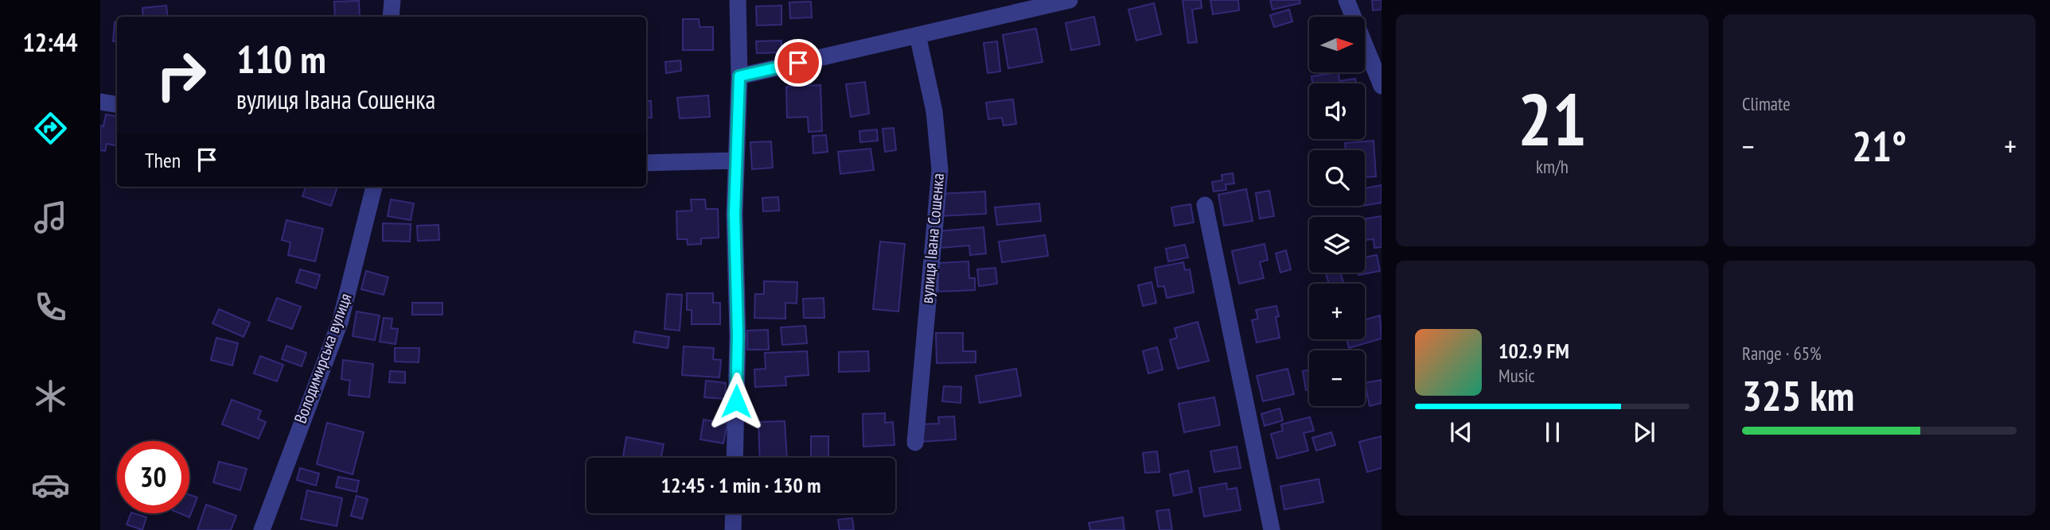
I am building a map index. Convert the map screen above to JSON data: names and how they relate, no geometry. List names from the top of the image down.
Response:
{
  "streets": {
    "street": ["вулиця Івана Сошенка", "Володимирська вулиця"]
  },
  "north": "right",
  "page": {
    "tabs": "12:44",
    "tile": [
      ["21", "km/h"],
      "Climate",
      ["Range · 65%", "325 km"]
    ],
    "map_buttons": ["+", "−"],
    "turn": ["110 m", "вулиця Івана Сошенка"],
    "heat": ["−", "21°", "+"],
    "then": "Then",
    "song": ["102.9 FM", "Music"],
    "limit": "30",
    "trip": "12:45 · 1 min · 130 m"
  }
}
